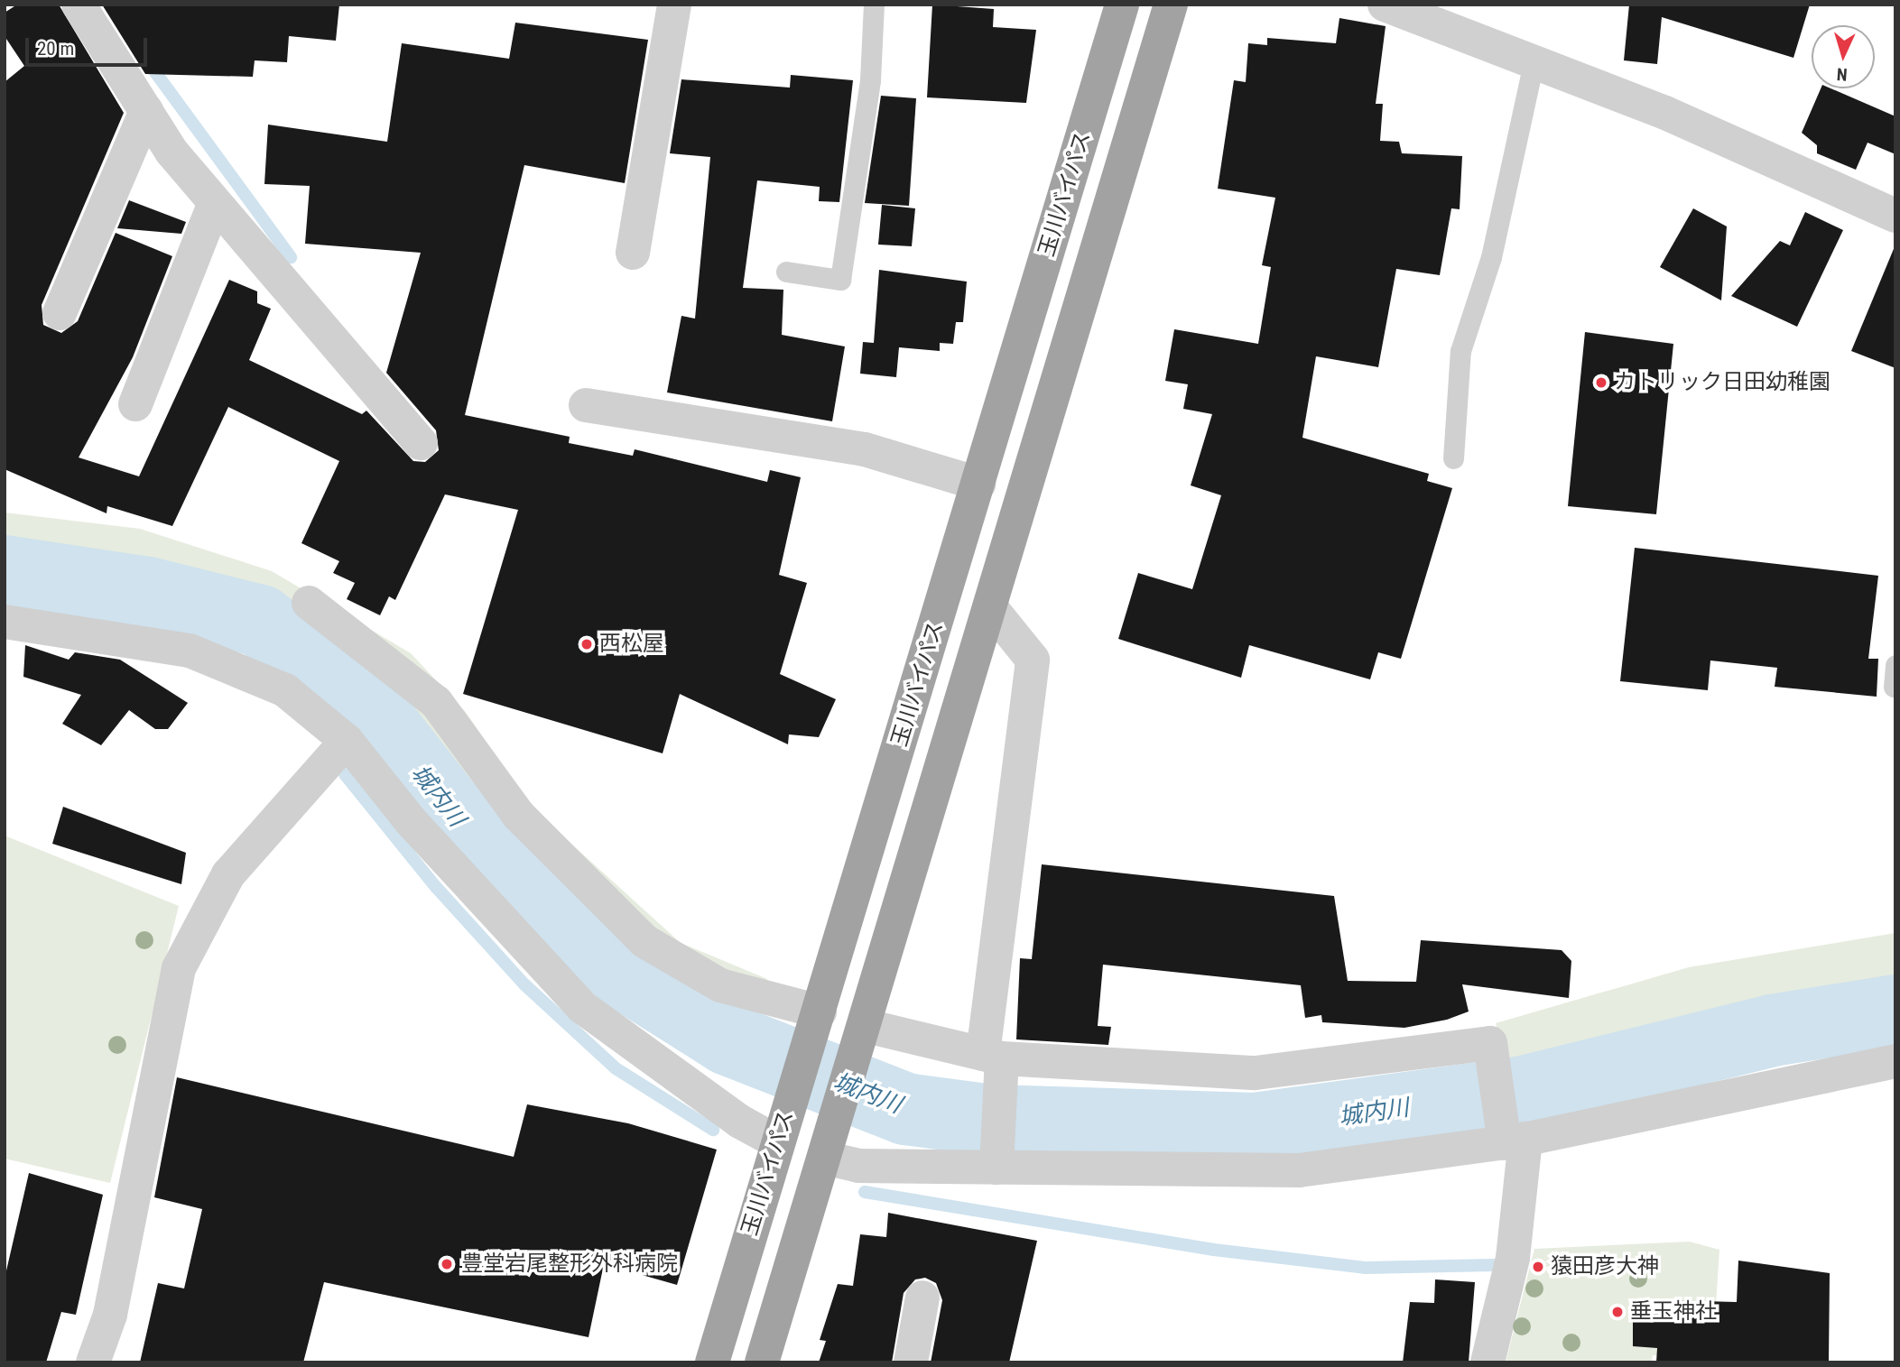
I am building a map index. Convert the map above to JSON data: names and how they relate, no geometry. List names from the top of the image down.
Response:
{
  "streets": {
    "highway": ["玉川バイパス"]
  },
  "water": ["城内川"],
  "places": [
    "カトリック日田幼稚園",
    "西松屋",
    "豊堂岩尾整形外科病院",
    "猿田彦大神",
    "垂玉神社"
  ],
  "scale_bar": "20 m",
  "north": "bottom"
}
